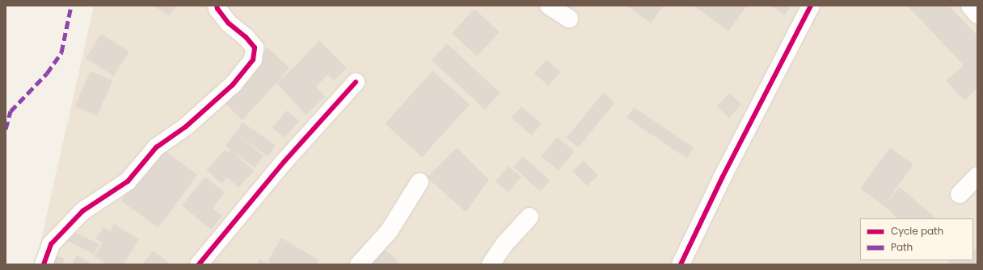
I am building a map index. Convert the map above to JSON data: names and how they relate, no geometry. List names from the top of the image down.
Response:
{
  "legend": ["Cycle path", "Path"]
}
